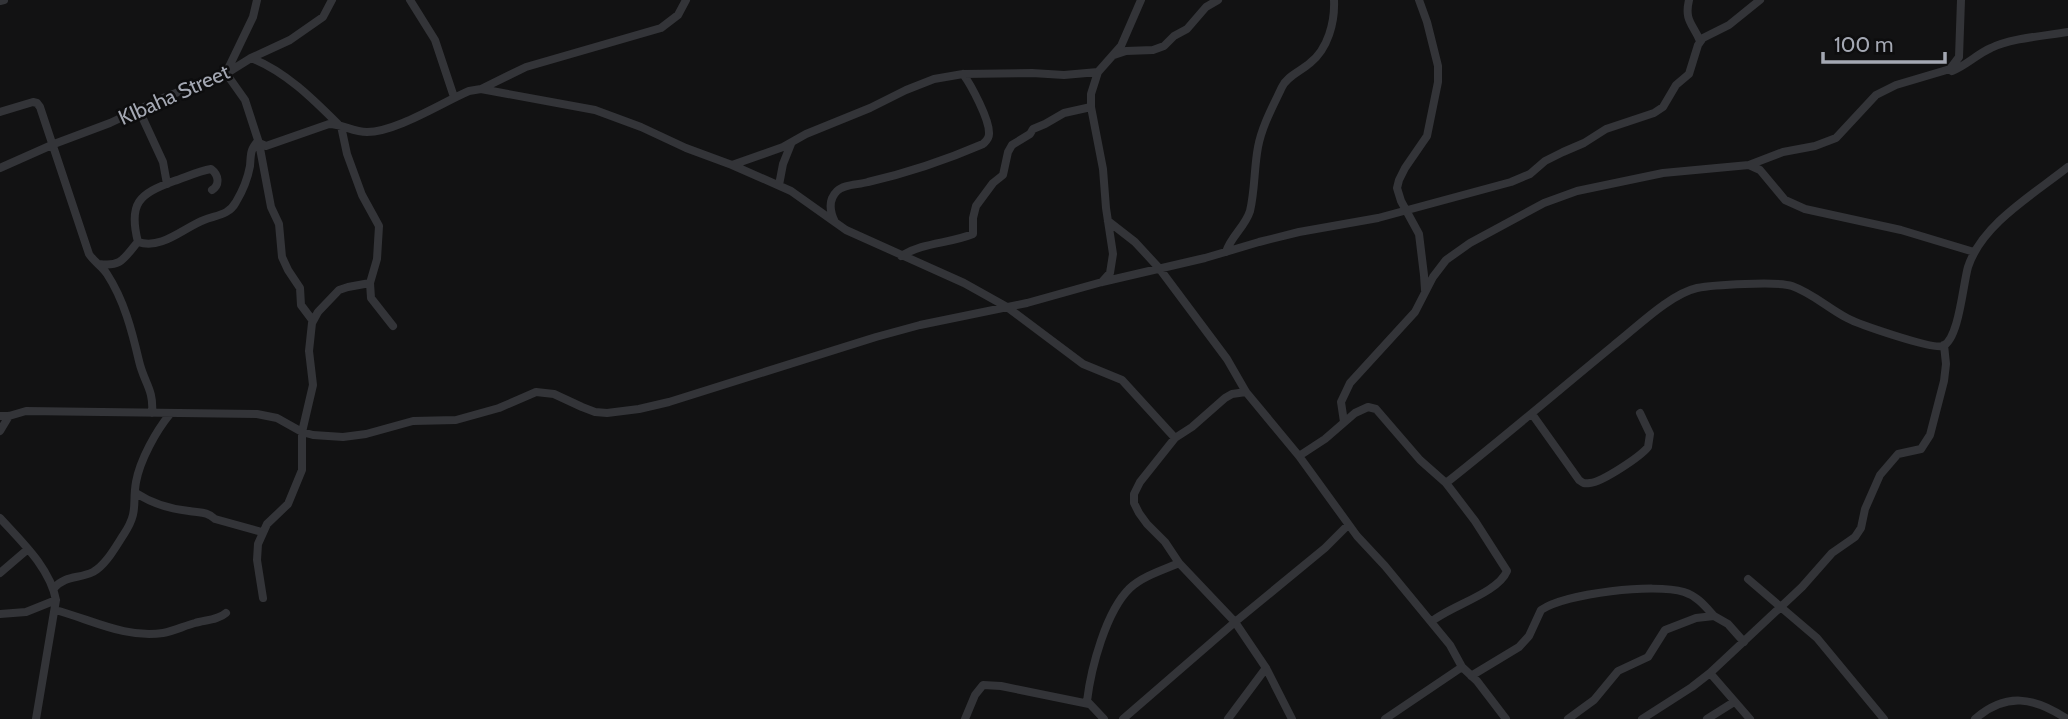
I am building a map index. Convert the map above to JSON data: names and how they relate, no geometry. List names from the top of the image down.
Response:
{
  "streets": {
    "street": ["KIbaha Street"]
  },
  "scale_bar": "100 m"
}
